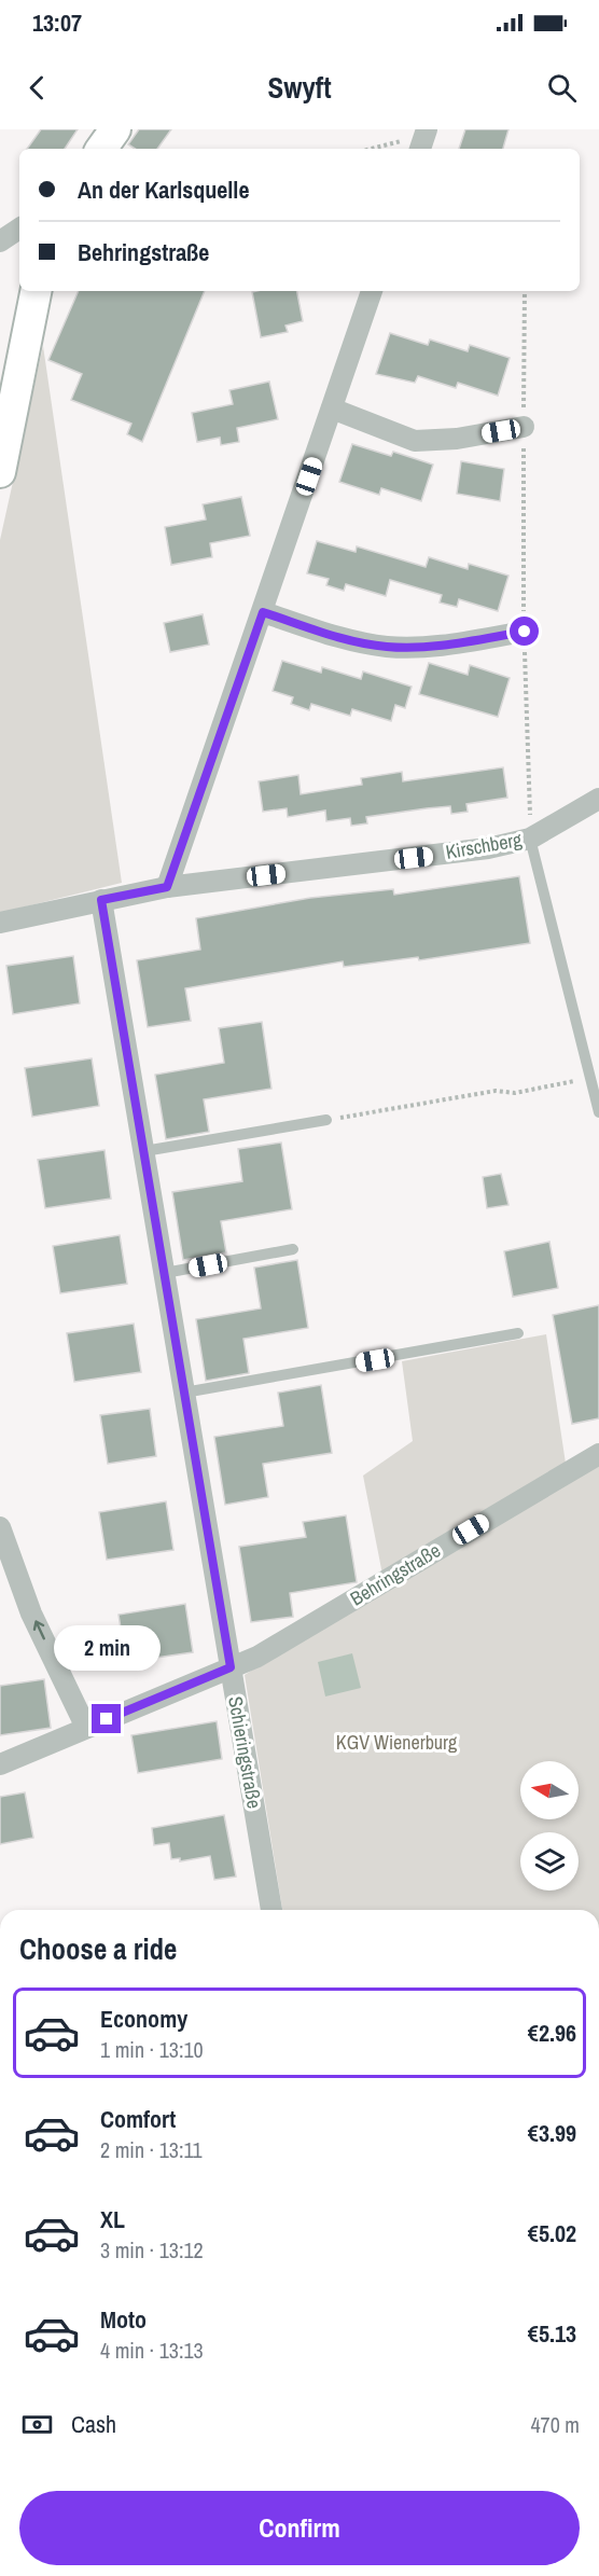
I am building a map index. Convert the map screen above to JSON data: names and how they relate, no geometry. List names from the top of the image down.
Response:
{
  "streets": {
    "street": ["Kirschberg", "Behringstraße", "Schieringstraße"]
  },
  "crossings": [
    ["Kirschberg", "Schieringstraße"],
    ["Behringstraße", "Schieringstraße"]
  ],
  "parks": ["KGV Wienerburg"],
  "north": "left",
  "page": {
    "status": "13:07",
    "header": "Swyft",
    "banner": ["An der Karlsquelle", "Behringstraße"],
    "bubble": "2 min",
    "heading": "Choose a ride",
    "list": [
      {
        "name": "Economy",
        "note": "1 min · 13:10",
        "value": "€2.96"
      },
      {
        "name": "Comfort",
        "note": "2 min · 13:11",
        "value": "€3.99"
      },
      {
        "name": "XL",
        "note": "3 min · 13:12",
        "value": "€5.02"
      },
      {
        "name": "Moto",
        "note": "4 min · 13:13",
        "value": "€5.13"
      }
    ],
    "pay": ["Cash", "470 m"],
    "buttons": "Confirm"
  }
}
